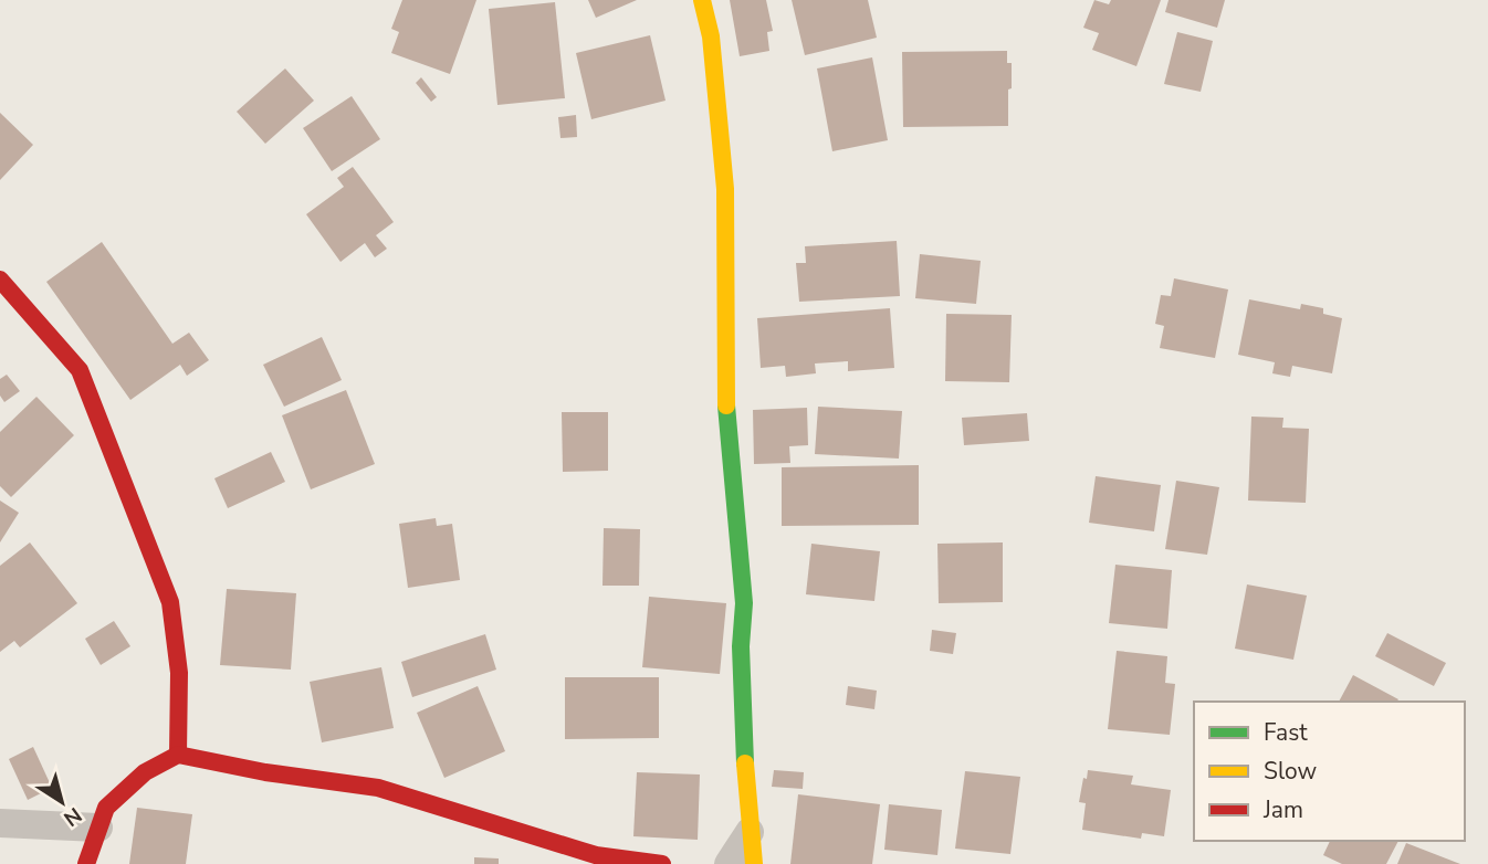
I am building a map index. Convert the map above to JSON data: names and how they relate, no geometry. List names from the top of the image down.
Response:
{
  "legend": ["Fast", "Slow", "Jam"],
  "north": "bottom right"
}
